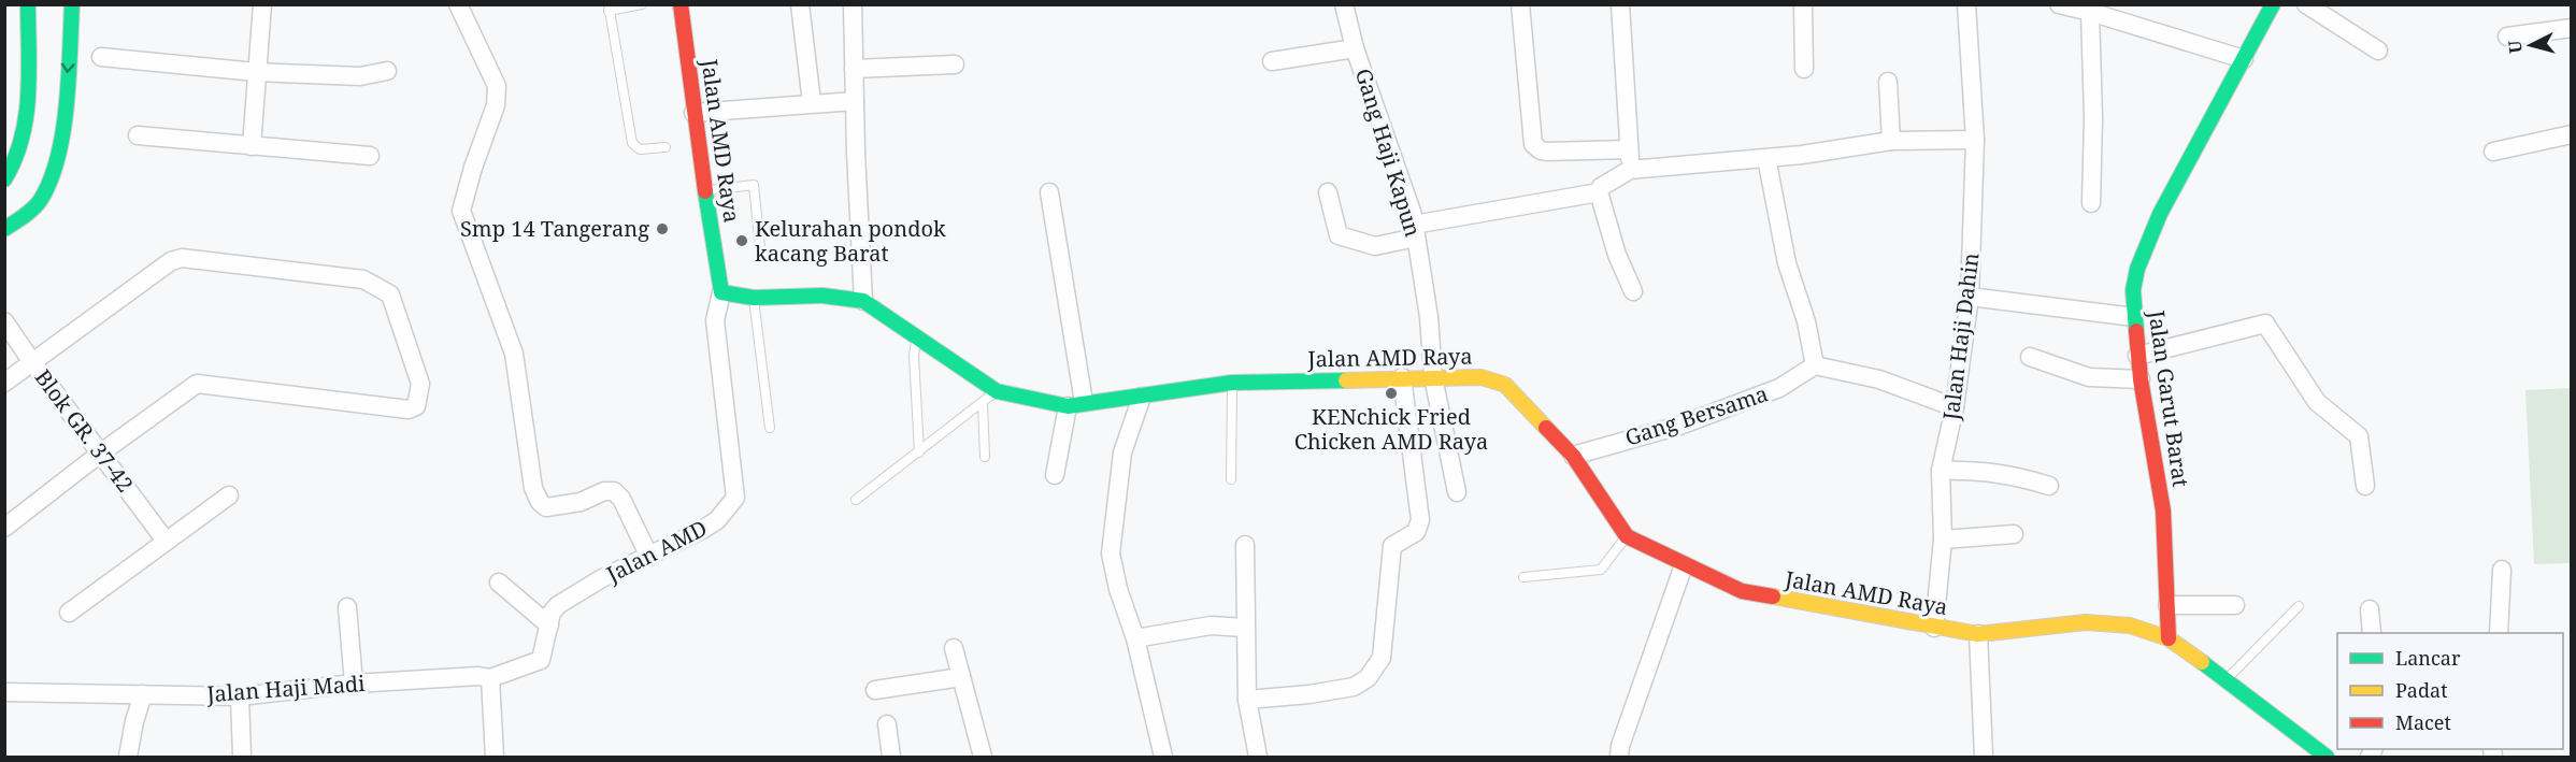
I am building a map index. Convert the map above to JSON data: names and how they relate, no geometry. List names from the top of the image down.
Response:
{
  "streets": {
    "street": [
      "Jalan AMD Raya",
      "Gang Haji Kapun",
      "Jalan Haji Dahin",
      "Jalan Garut Barat",
      "Gang Bersama",
      "Blok GR. 37-42",
      "Jalan AMD",
      "Jalan Haji Madi"
    ]
  },
  "crossings": [
    ["Jalan AMD Raya", "Gang Haji Kapun"],
    ["Jalan AMD Raya", "Jalan Haji Dahin"],
    ["Jalan AMD Raya", "Jalan Garut Barat"],
    ["Jalan AMD Raya", "Gang Bersama"],
    ["Jalan AMD Raya", "Jalan AMD"],
    ["Jalan AMD", "Jalan Haji Madi"]
  ],
  "places": ["Smp 14 Tangerang", "Kelurahan pondok kacang Barat", "KENchick Fried Chicken AMD Raya"],
  "legend": ["Lancar", "Padat", "Macet"],
  "north": "left"
}
